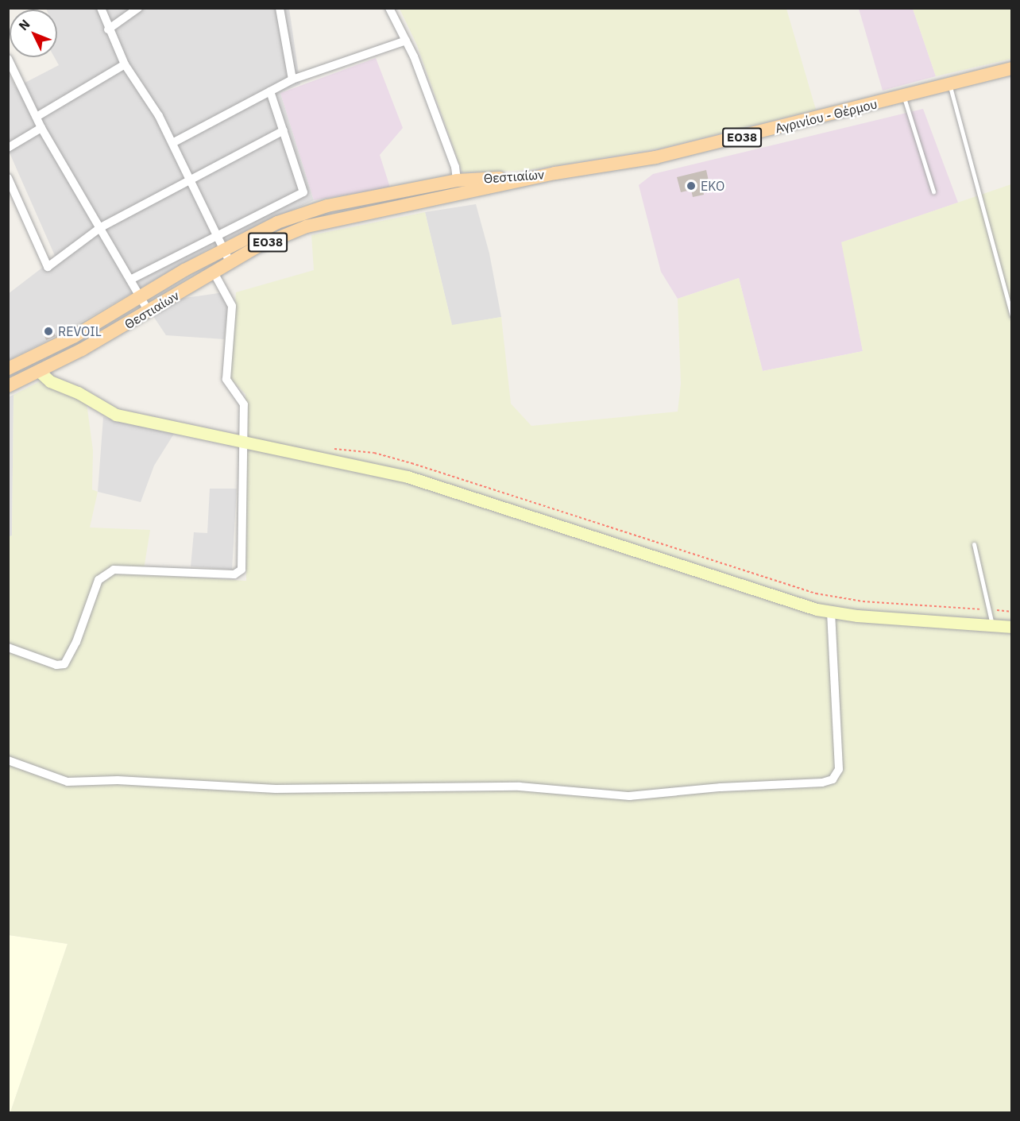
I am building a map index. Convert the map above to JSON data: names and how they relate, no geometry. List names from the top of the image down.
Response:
{
  "streets": {
    "main road": ["Αγρινίου - Θέρμου", "ΕΟ38", "Θεστιαίων"]
  },
  "crossings": [
    ["Αγρινίου - Θέρμου", "Θεστιαίων"]
  ],
  "places": ["EKO", "REVOIL"],
  "north": "top left"
}
